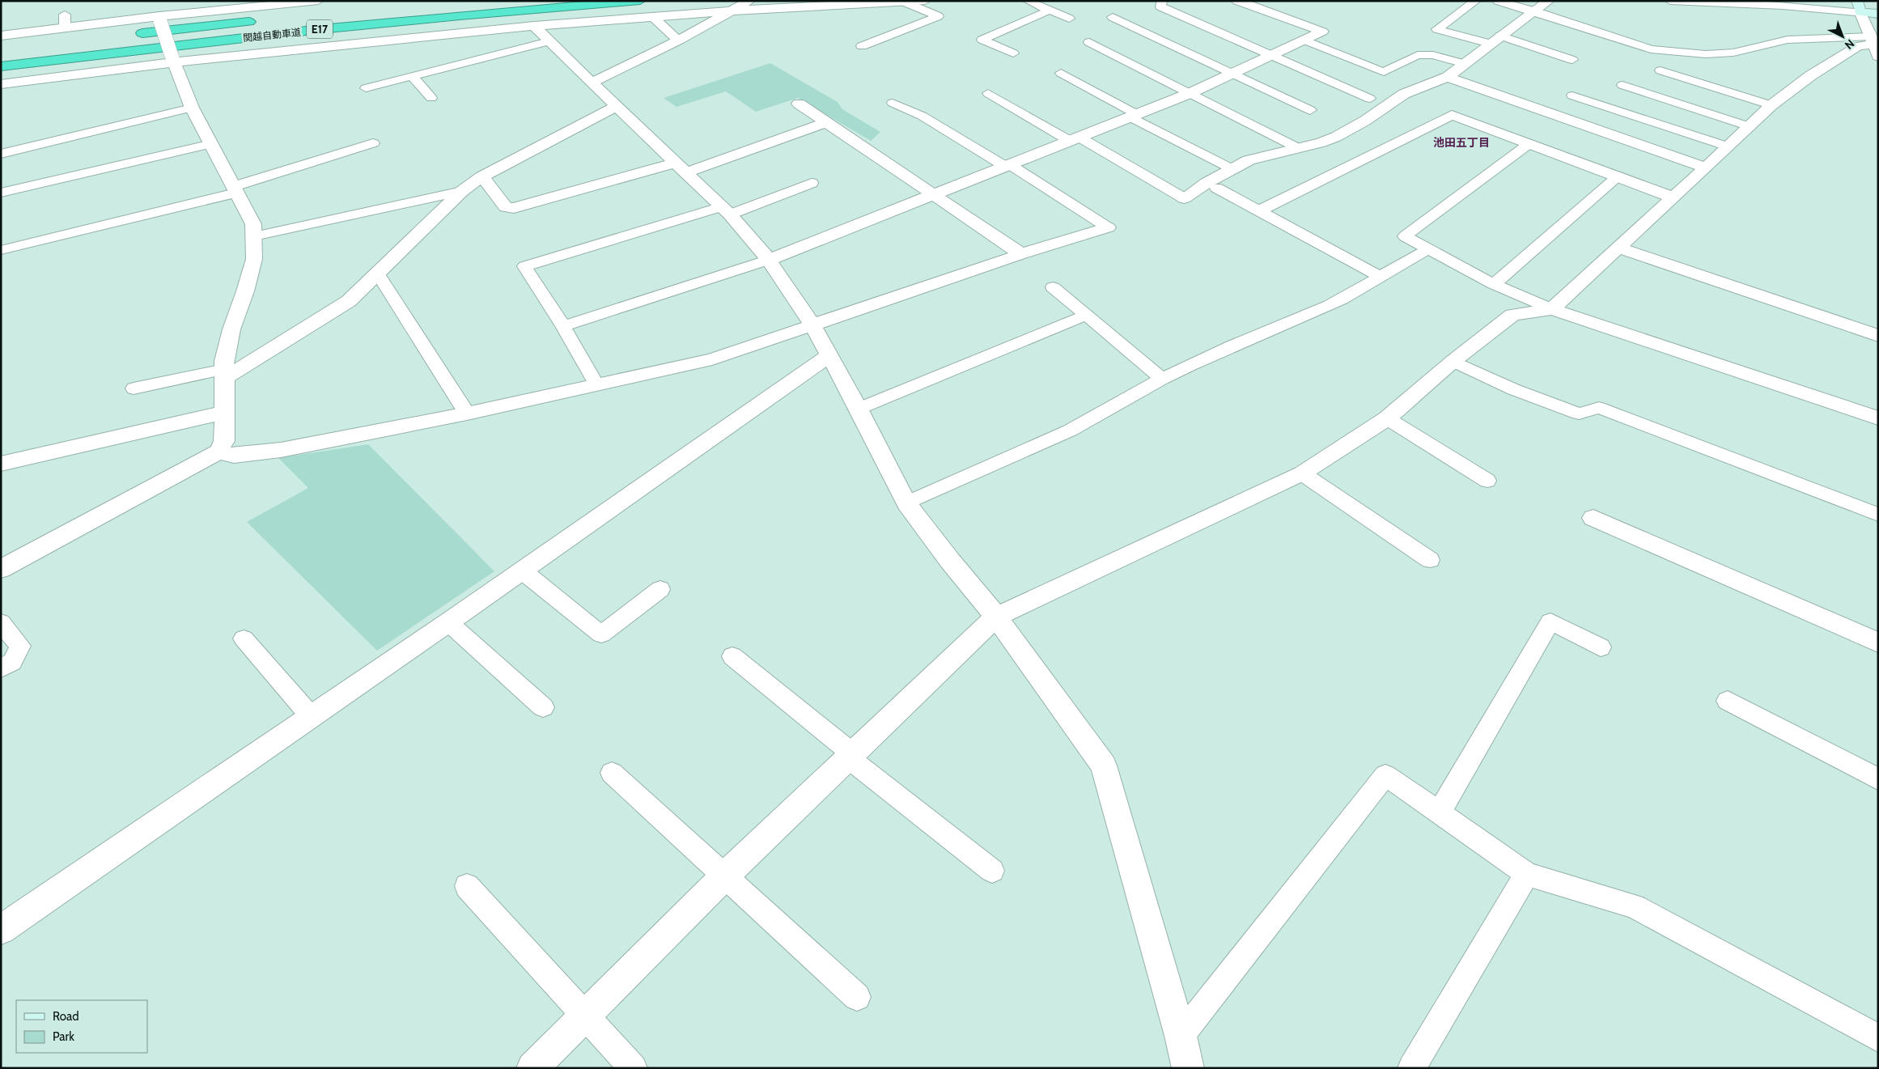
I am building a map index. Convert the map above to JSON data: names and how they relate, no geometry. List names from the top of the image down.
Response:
{
  "streets": {
    "highway": ["E17", "関越自動車道"]
  },
  "districts": ["池田五丁目"],
  "legend": ["Road", "Park"],
  "north": "bottom right"
}
